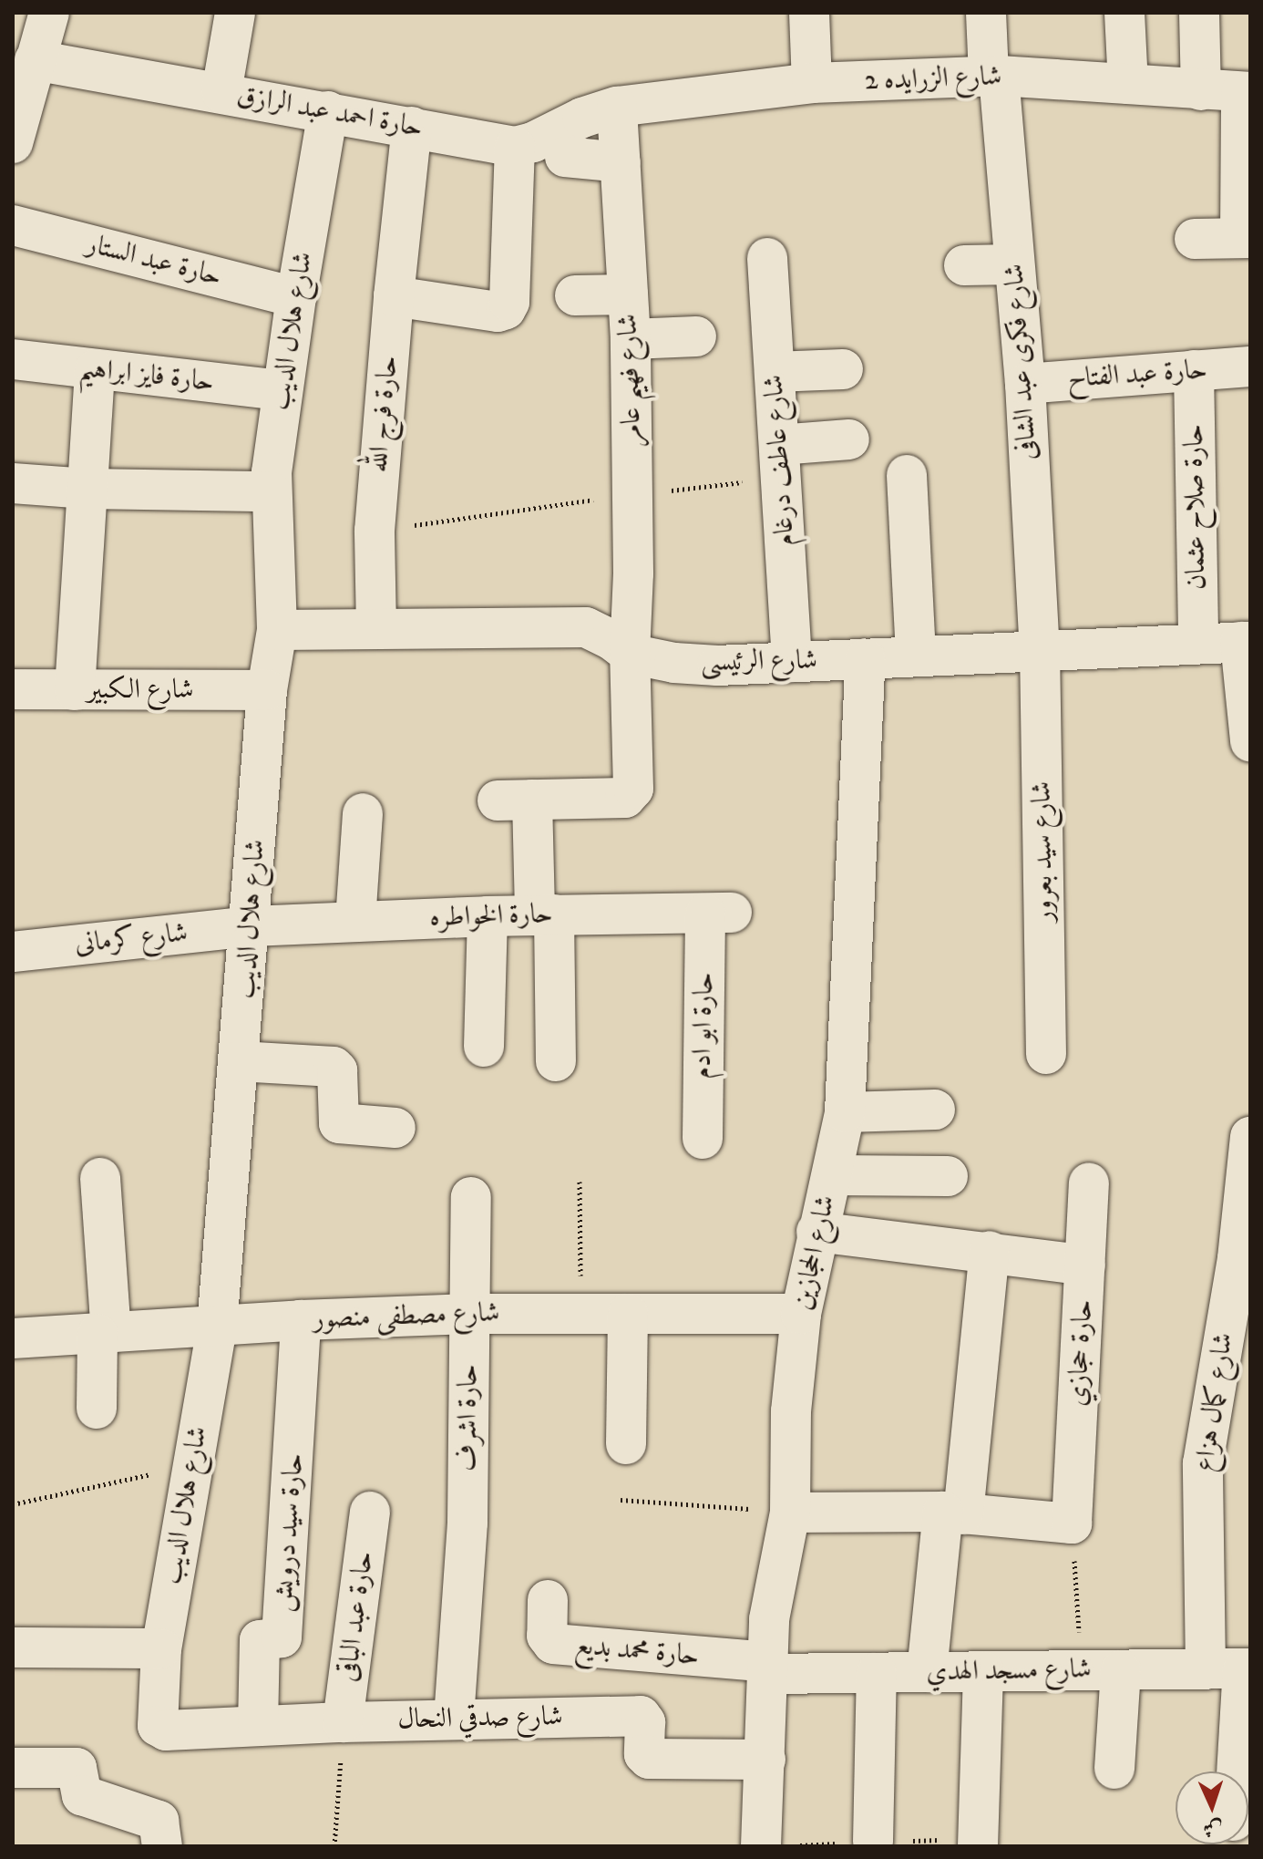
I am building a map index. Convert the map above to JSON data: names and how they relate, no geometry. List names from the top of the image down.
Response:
{
  "streets": {
    "street": [
      "شارع الزرايده 2",
      "حارة احمد عبد الرازق",
      "حارة عبد الستار",
      "شارع هلال الديب",
      "شارع فكرى عبد الشافى",
      "حارة عبد الفتاح",
      "حارة فايز ابراهيم",
      "شارع فهيم عامر",
      "حارة فرج الله",
      "شارع عاطف درغام",
      "حارة صلاح عثمان",
      "شارع الرئيسى",
      "شارع الكبير",
      "شارع سيد بعرور",
      "حارة الخواطره",
      "شارع كرمانى",
      "حارة ابو ادم",
      "شارع الحجازين",
      "شارع مصطفى منصور",
      "حارة حجازي",
      "شارع كمال هزاع",
      "حارة اشرف",
      "حارة سيد درويش",
      "حارة عبد الباقى",
      "حارة محمد بديع",
      "شارع مسجد الهدي",
      "شارع صدقي النحال"
    ]
  },
  "crossings": [
    ["شارع الزرايده 2", "شارع فكرى عبد الشافى"],
    ["شارع الزرايده 2", "شارع فهيم عامر"],
    ["حارة احمد عبد الرازق", "شارع هلال الديب"],
    ["حارة احمد عبد الرازق", "حارة فرج الله"],
    ["حارة عبد الستار", "شارع هلال الديب"],
    ["شارع هلال الديب", "حارة فايز ابراهيم"],
    ["شارع هلال الديب", "شارع الرئيسى"],
    ["شارع هلال الديب", "شارع الكبير"],
    ["شارع هلال الديب", "حارة الخواطره"],
    ["شارع هلال الديب", "شارع كرمانى"],
    ["شارع هلال الديب", "شارع مصطفى منصور"],
    ["شارع هلال الديب", "شارع صدقي النحال"],
    ["شارع فكرى عبد الشافى", "حارة عبد الفتاح"],
    ["شارع فكرى عبد الشافى", "شارع الرئيسى"],
    ["شارع فكرى عبد الشافى", "شارع سيد بعرور"],
    ["حارة عبد الفتاح", "حارة صلاح عثمان"],
    ["شارع فهيم عامر", "شارع الرئيسى"],
    ["شارع فهيم عامر", "حارة الخواطره"],
    ["حارة فرج الله", "شارع الرئيسى"],
    ["شارع عاطف درغام", "شارع الرئيسى"],
    ["حارة صلاح عثمان", "شارع الرئيسى"],
    ["شارع الرئيسى", "شارع سيد بعرور"],
    ["شارع الرئيسى", "شارع الحجازين"],
    ["حارة الخواطره", "شارع كرمانى"],
    ["حارة الخواطره", "حارة ابو ادم"],
    ["شارع الحجازين", "شارع مصطفى منصور"],
    ["شارع الحجازين", "حارة محمد بديع"],
    ["شارع الحجازين", "شارع مسجد الهدي"],
    ["شارع الحجازين", "شارع صدقي النحال"],
    ["شارع مصطفى منصور", "حارة اشرف"],
    ["شارع مصطفى منصور", "حارة سيد درويش"],
    ["شارع كمال هزاع", "شارع مسجد الهدي"],
    ["حارة اشرف", "شارع صدقي النحال"],
    ["حارة سيد درويش", "شارع صدقي النحال"],
    ["حارة عبد الباقى", "شارع صدقي النحال"],
    ["حارة محمد بديع", "شارع مسجد الهدي"]
  ],
  "north": "bottom"
}
